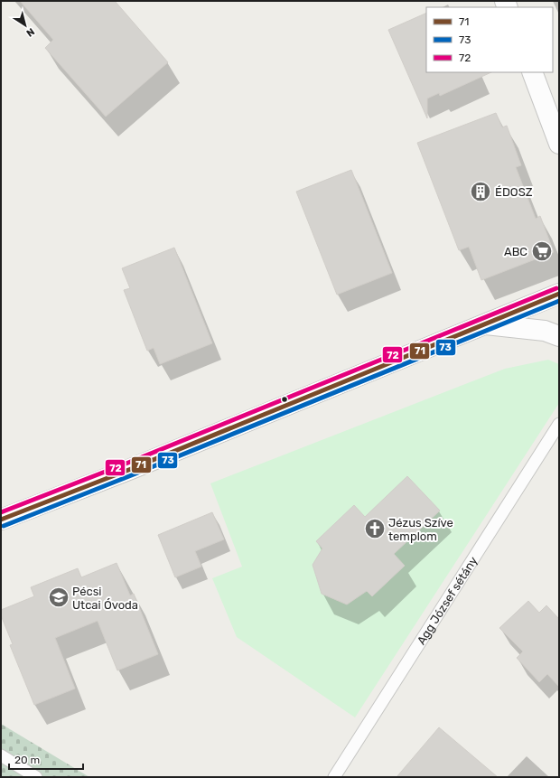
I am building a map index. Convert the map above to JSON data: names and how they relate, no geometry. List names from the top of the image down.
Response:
{
  "streets": {
    "lane": ["Agg József sétány"]
  },
  "places": {
    "building": ["ÉDOSZ"],
    "supermarket": ["ABC"],
    "church": ["Jézus Szíve templom"],
    "school or university": ["Pécsi Utcai Óvoda"]
  },
  "lines": ["transit line 72", "transit line 71", "transit line 73"],
  "legend": ["71", "73", "72"],
  "scale_bar": "20 m",
  "north": "bottom right"
}
